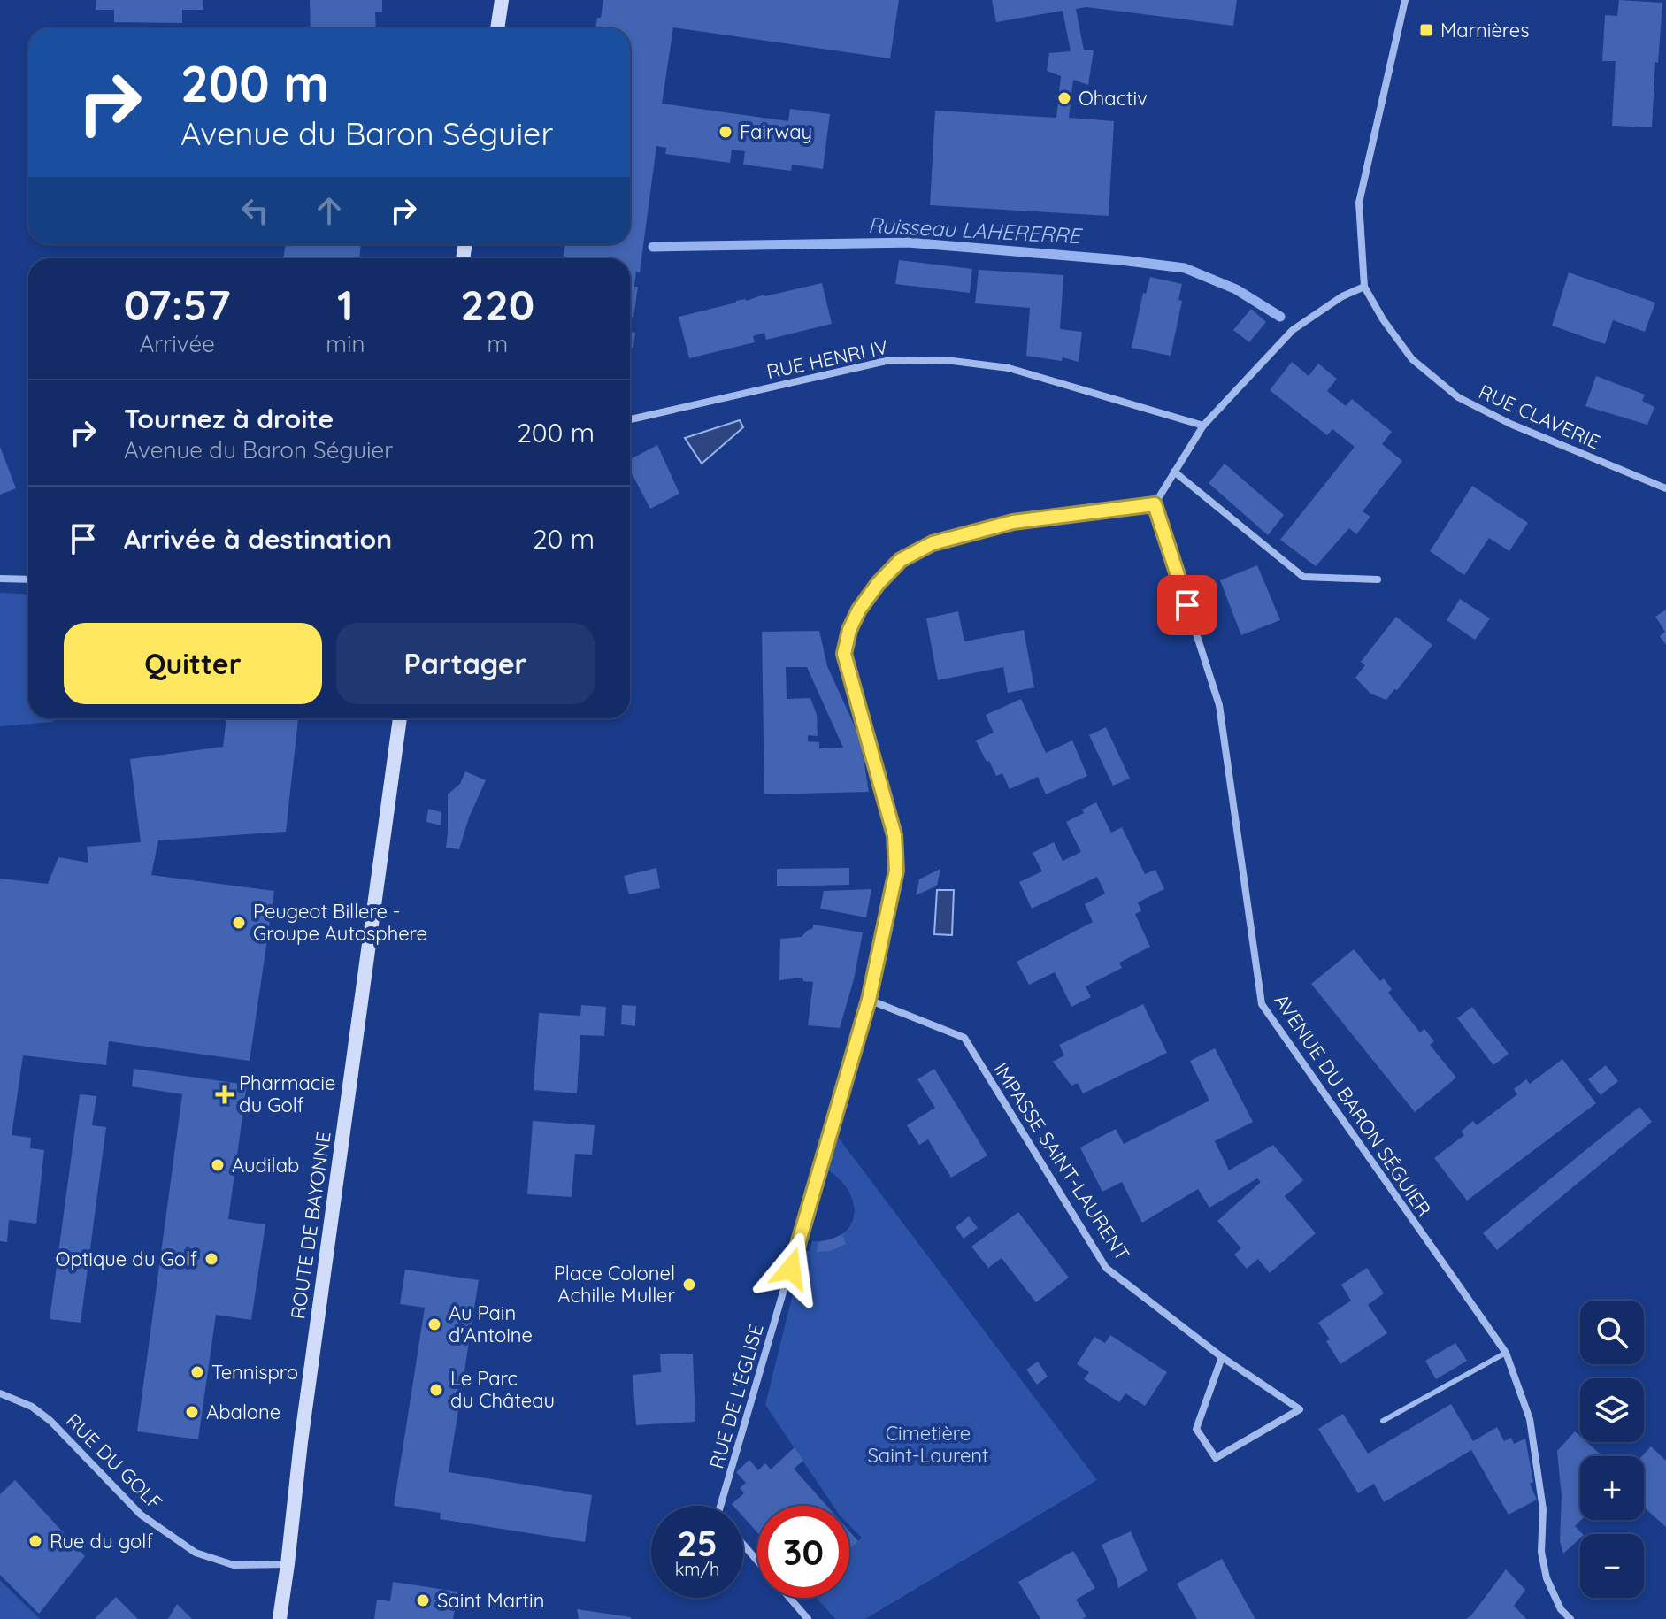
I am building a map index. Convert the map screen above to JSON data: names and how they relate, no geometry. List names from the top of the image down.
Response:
{
  "streets": {
    "main road": ["ROUTE DE BAYONNE"],
    "street": [
      "RUE HENRI IV",
      "RUE CLAVERIE",
      "AVENUE DU BARON SÉGUIER",
      "IMPASSE SAINT-LAURENT",
      "RUE DE L'ÉGLISE",
      "RUE DU GOLF"
    ]
  },
  "crossings": [
    ["AVENUE DU BARON SÉGUIER", "RUE DE L'ÉGLISE"],
    ["IMPASSE SAINT-LAURENT", "RUE DE L'ÉGLISE"],
    ["ROUTE DE BAYONNE", "RUE DU GOLF"]
  ],
  "water": ["Ruisseau LAHERERRE"],
  "parks": ["Cimetière Saint-Laurent"],
  "places": {
    "transit": ["Marnières"],
    "other": [
      "Ohactiv",
      "Fairway",
      "Peugeot Billere - Groupe Autosphere",
      "Audilab",
      "Optique du Golf",
      "Place Colonel Achille Muller",
      "Au Pain d'Antoine",
      "Tennispro",
      "Le Parc du Château",
      "Abalone",
      "Rue du golf",
      "Saint Martin"
    ],
    "health": ["Pharmacie du Golf"]
  },
  "page": {
    "turn": ["200 m", "Avenue du Baron Séguier"],
    "eta": [
      "07:57",
      "Arrivée",
      "1",
      "min",
      "220",
      "m"
    ],
    "list": [
      {
        "name": "Tournez à droite",
        "note": "Avenue du Baron Séguier",
        "value": "200 m"
      },
      {
        "name": "Arrivée à destination",
        "value": "20 m"
      }
    ],
    "buttons": ["Quitter", "Partager"],
    "map_buttons": ["+", "−"],
    "speed": "25 km/h",
    "limit": "30"
  }
}
